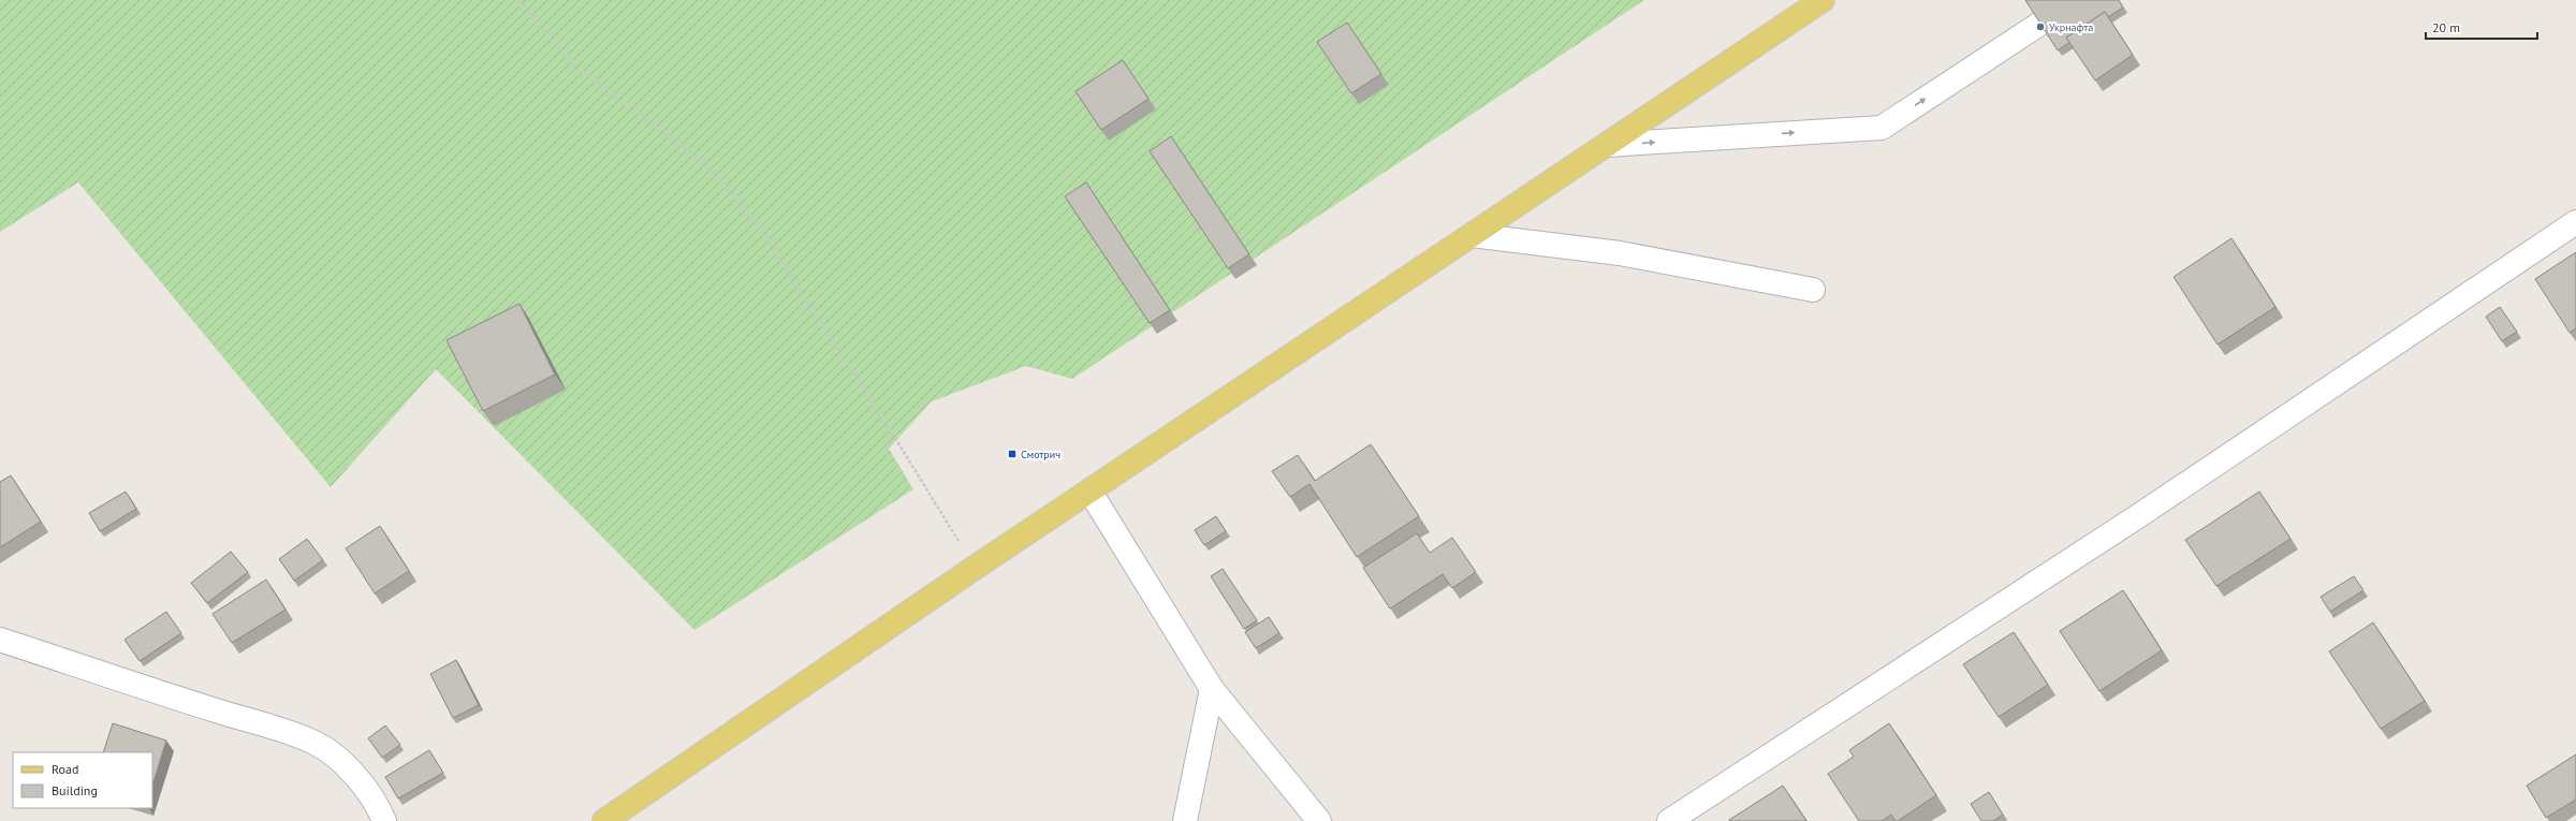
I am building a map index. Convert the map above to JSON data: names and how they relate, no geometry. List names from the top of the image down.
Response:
{
  "places": {
    "other": ["Укрнафта"],
    "transit": ["Смотрич"]
  },
  "legend": ["Road", "Building"],
  "scale_bar": "20 m"
}
